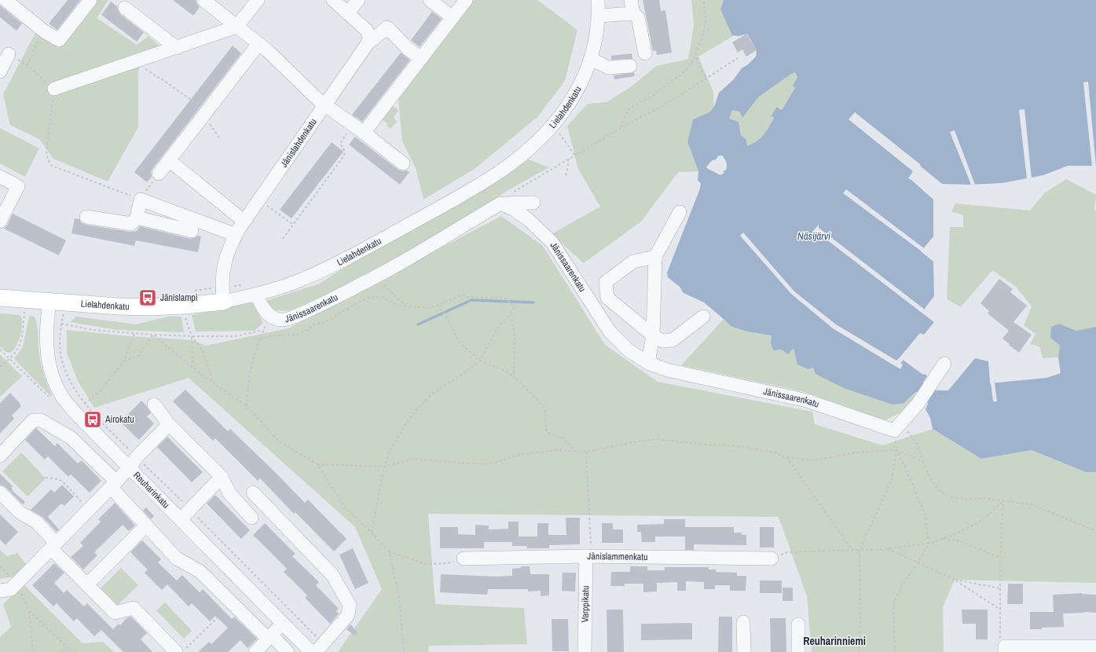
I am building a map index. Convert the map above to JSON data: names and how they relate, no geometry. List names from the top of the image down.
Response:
{
  "streets": {
    "main road": ["Lielahdenkatu"],
    "street": [
      "Jänislahdenkatu",
      "Jänissaarenkatu",
      "Reuharinkatu",
      "Jänislammenkatu",
      "Varppikatu"
    ]
  },
  "crossings": [
    ["Lielahdenkatu", "Jänislahdenkatu"],
    ["Lielahdenkatu", "Jänissaarenkatu"],
    ["Lielahdenkatu", "Reuharinkatu"],
    ["Jänislammenkatu", "Varppikatu"]
  ],
  "districts": ["Reuharinniemi"],
  "water": ["Näsijärvi"],
  "places": {
    "bus stop": ["Jänislampi", "Airokatu"]
  }
}
